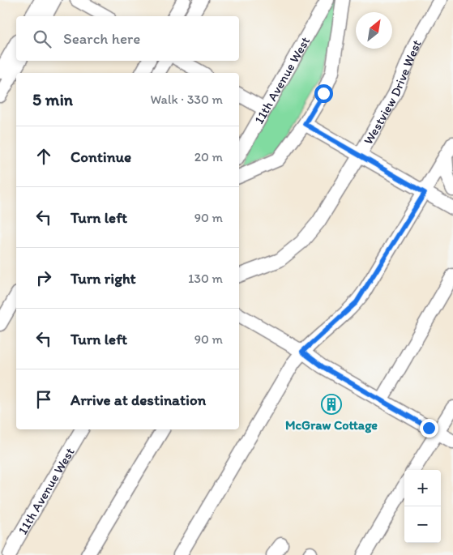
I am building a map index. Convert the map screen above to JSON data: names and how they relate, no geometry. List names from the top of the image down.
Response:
{
  "streets": {
    "street": ["11th Avenue West", "Westview Drive West"]
  },
  "places": {
    "building": ["McGraw Cottage"]
  },
  "north": "top right",
  "page": {
    "search": "Search here",
    "heading": ["5 min", "Walk · 330 m"],
    "list": [
      ["Continue", "20 m"],
      ["Turn left", "90 m"],
      ["Turn right", "130 m"],
      ["Turn left", "90 m"],
      "Arrive at destination"
    ],
    "map_buttons": ["+", "−"]
  }
}
